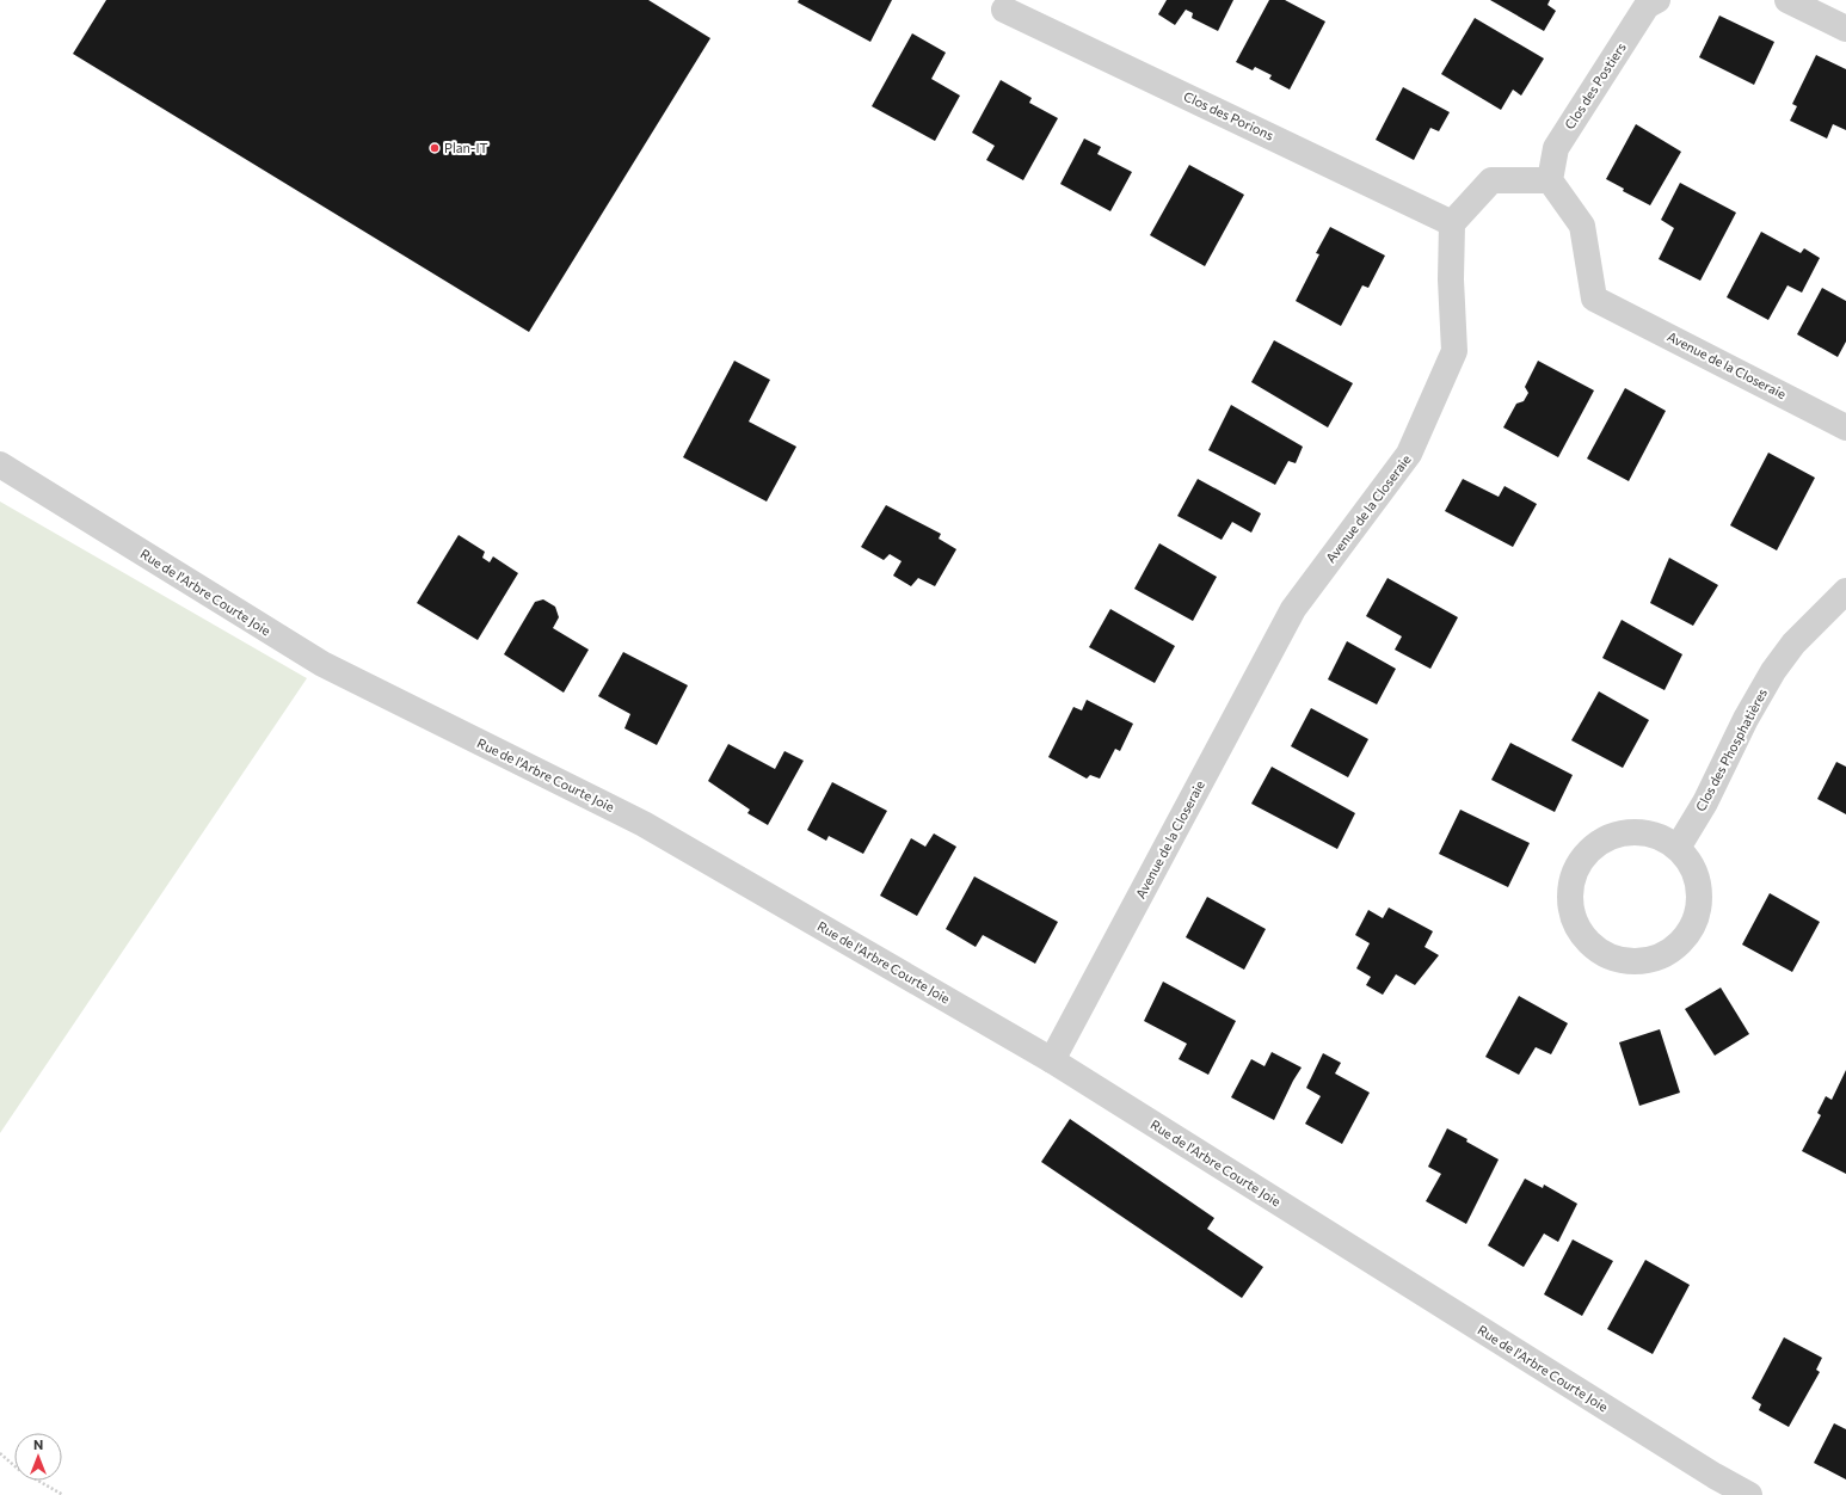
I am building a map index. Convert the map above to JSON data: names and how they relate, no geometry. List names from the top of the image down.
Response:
{
  "streets": {
    "street": [
      "Clos des Postiers",
      "Clos des Porions",
      "Avenue de la Closeraie",
      "Rue de l'Arbre Courte Joie",
      "Clos des Phosphatières"
    ]
  },
  "crossings": [
    ["Clos des Postiers", "Avenue de la Closeraie"],
    ["Clos des Porions", "Avenue de la Closeraie"],
    ["Avenue de la Closeraie", "Rue de l'Arbre Courte Joie"]
  ],
  "places": ["Plan-IT"],
  "north": "top"
}
